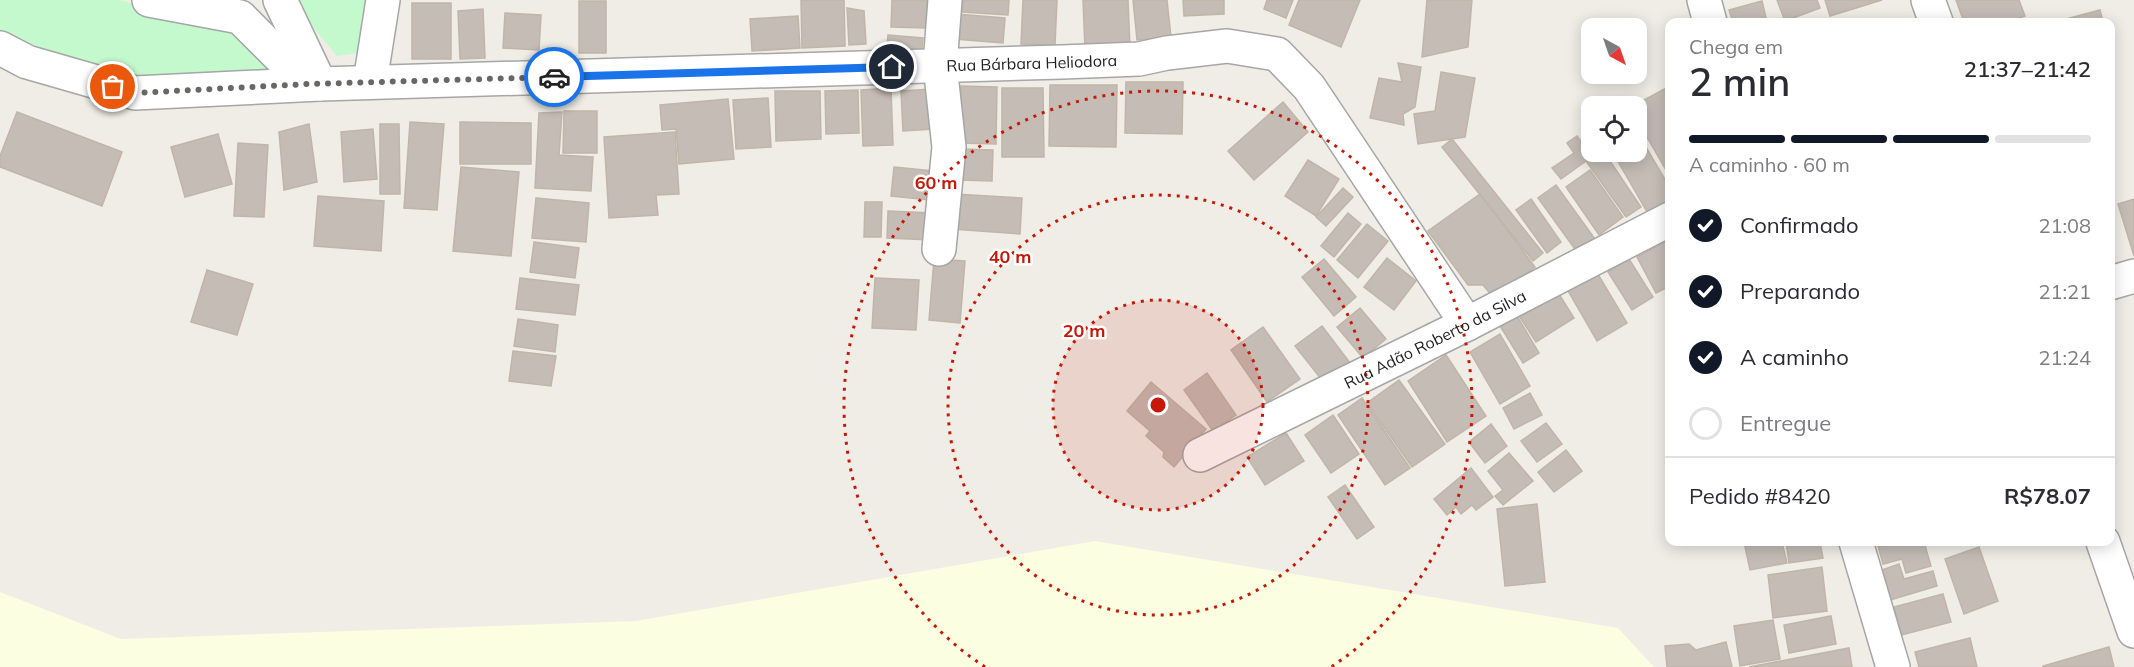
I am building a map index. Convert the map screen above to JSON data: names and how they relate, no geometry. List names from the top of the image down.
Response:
{
  "streets": {
    "street": ["Rua Bárbara Heliodora", "Rua Adão Roberto da Silva"]
  },
  "crossings": [
    ["Rua Bárbara Heliodora", "Rua Adão Roberto da Silva"]
  ],
  "north": "bottom right",
  "page": {
    "heading": ["2 min", "Chega em", "21:37–21:42"],
    "panel": ["Pedido #8420", "R$78.07"],
    "bar": "A caminho · 60 m",
    "list": [
      ["Confirmado", "21:08"],
      ["Preparando", "21:21"],
      ["A caminho", "21:24"],
      "Entregue"
    ]
  },
  "rings": ["60 m", "40 m", "20 m"]
}
